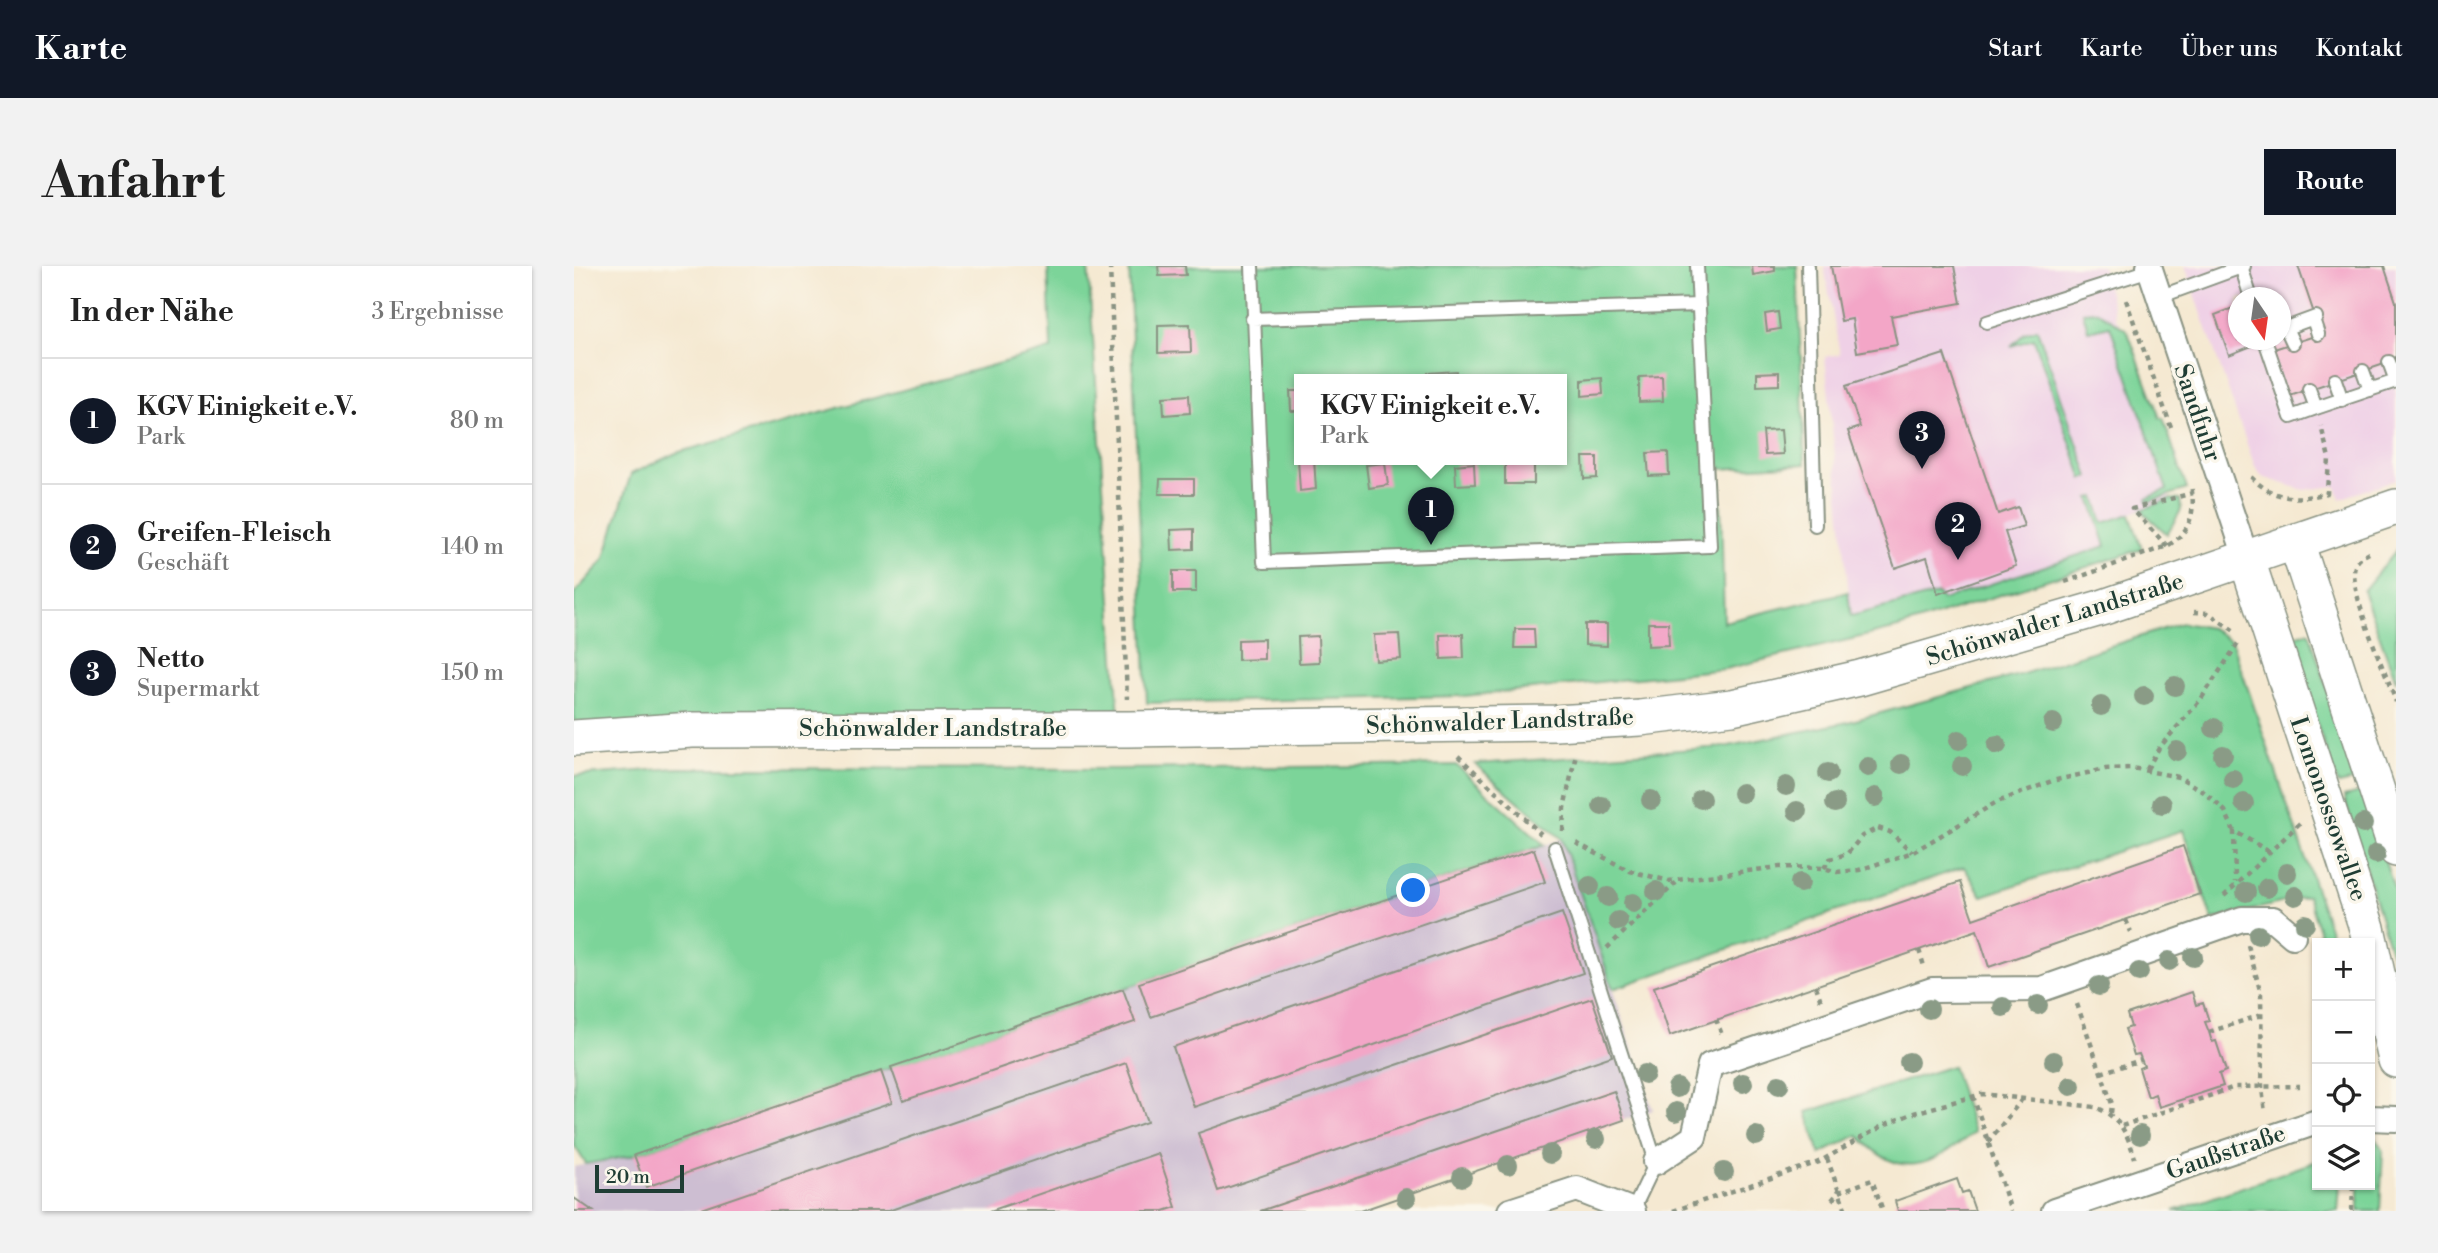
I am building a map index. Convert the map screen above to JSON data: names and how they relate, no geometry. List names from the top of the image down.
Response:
{
  "streets": {
    "main road": ["Schönwalder Landstraße", "Lomonossowallee"],
    "street": ["Sandfuhr", "Gaußstraße"]
  },
  "crossings": [
    ["Sandfuhr", "Schönwalder Landstraße"],
    ["Sandfuhr", "Lomonossowallee"],
    ["Schönwalder Landstraße", "Lomonossowallee"]
  ],
  "scale_bar": "20 m",
  "north": "bottom",
  "page": {
    "header": "Karte",
    "nav": [
      "Start",
      "Karte",
      "Über uns",
      "Kontakt"
    ],
    "buttons": "Route",
    "title": "Anfahrt",
    "heading": ["In der Nähe", "3 Ergebnisse"],
    "list": [
      {
        "mark": "1",
        "name": "KGV Einigkeit e.V.",
        "note": "Park",
        "value": "80 m"
      },
      {
        "mark": "2",
        "name": "Greifen-Fleisch",
        "note": "Geschäft",
        "value": "140 m"
      },
      {
        "mark": "3",
        "name": "Netto",
        "note": "Supermarkt",
        "value": "150 m"
      }
    ],
    "popup": ["KGV Einigkeit e.V.", "Park"],
    "pins": ["3", "1", "2"],
    "map_buttons": ["+", "−"],
    "scale": "20 m"
  }
}
